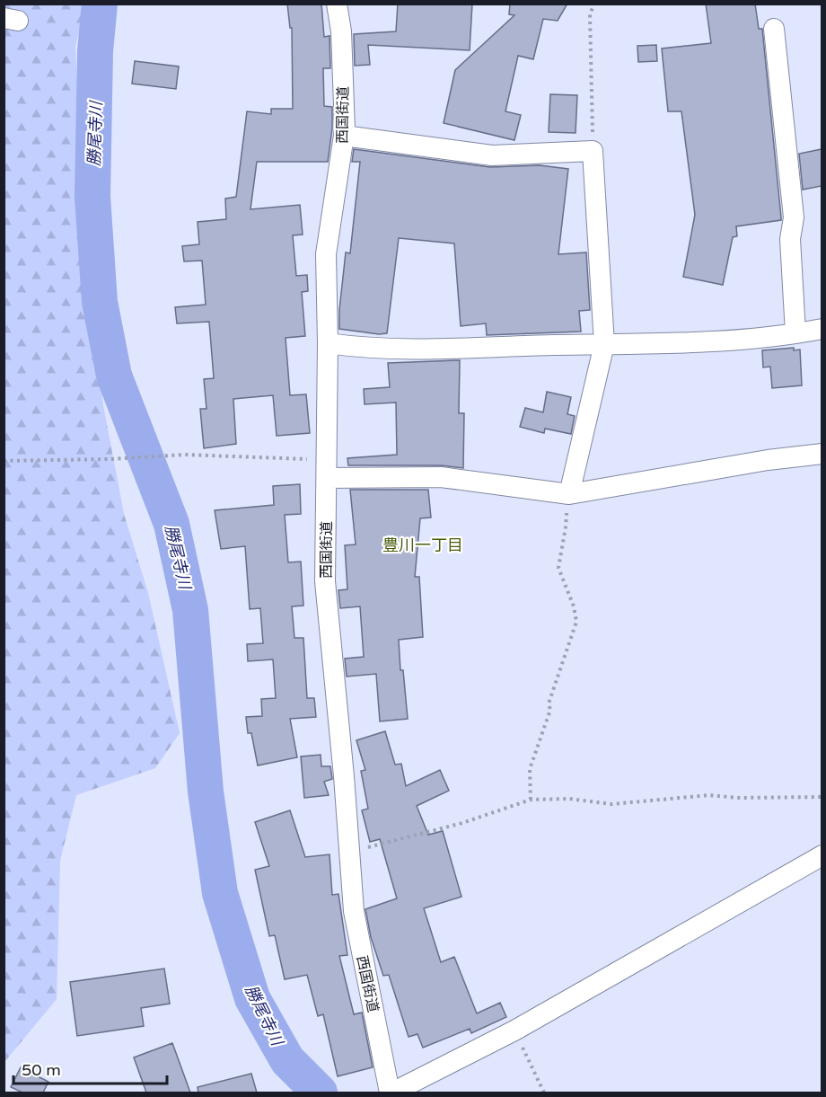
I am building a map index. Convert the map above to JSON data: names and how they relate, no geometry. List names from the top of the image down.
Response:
{
  "streets": {
    "street": ["西国街道"]
  },
  "districts": ["豊川一丁目"],
  "water": ["勝尾寺川"],
  "scale_bar": "50 m"
}
